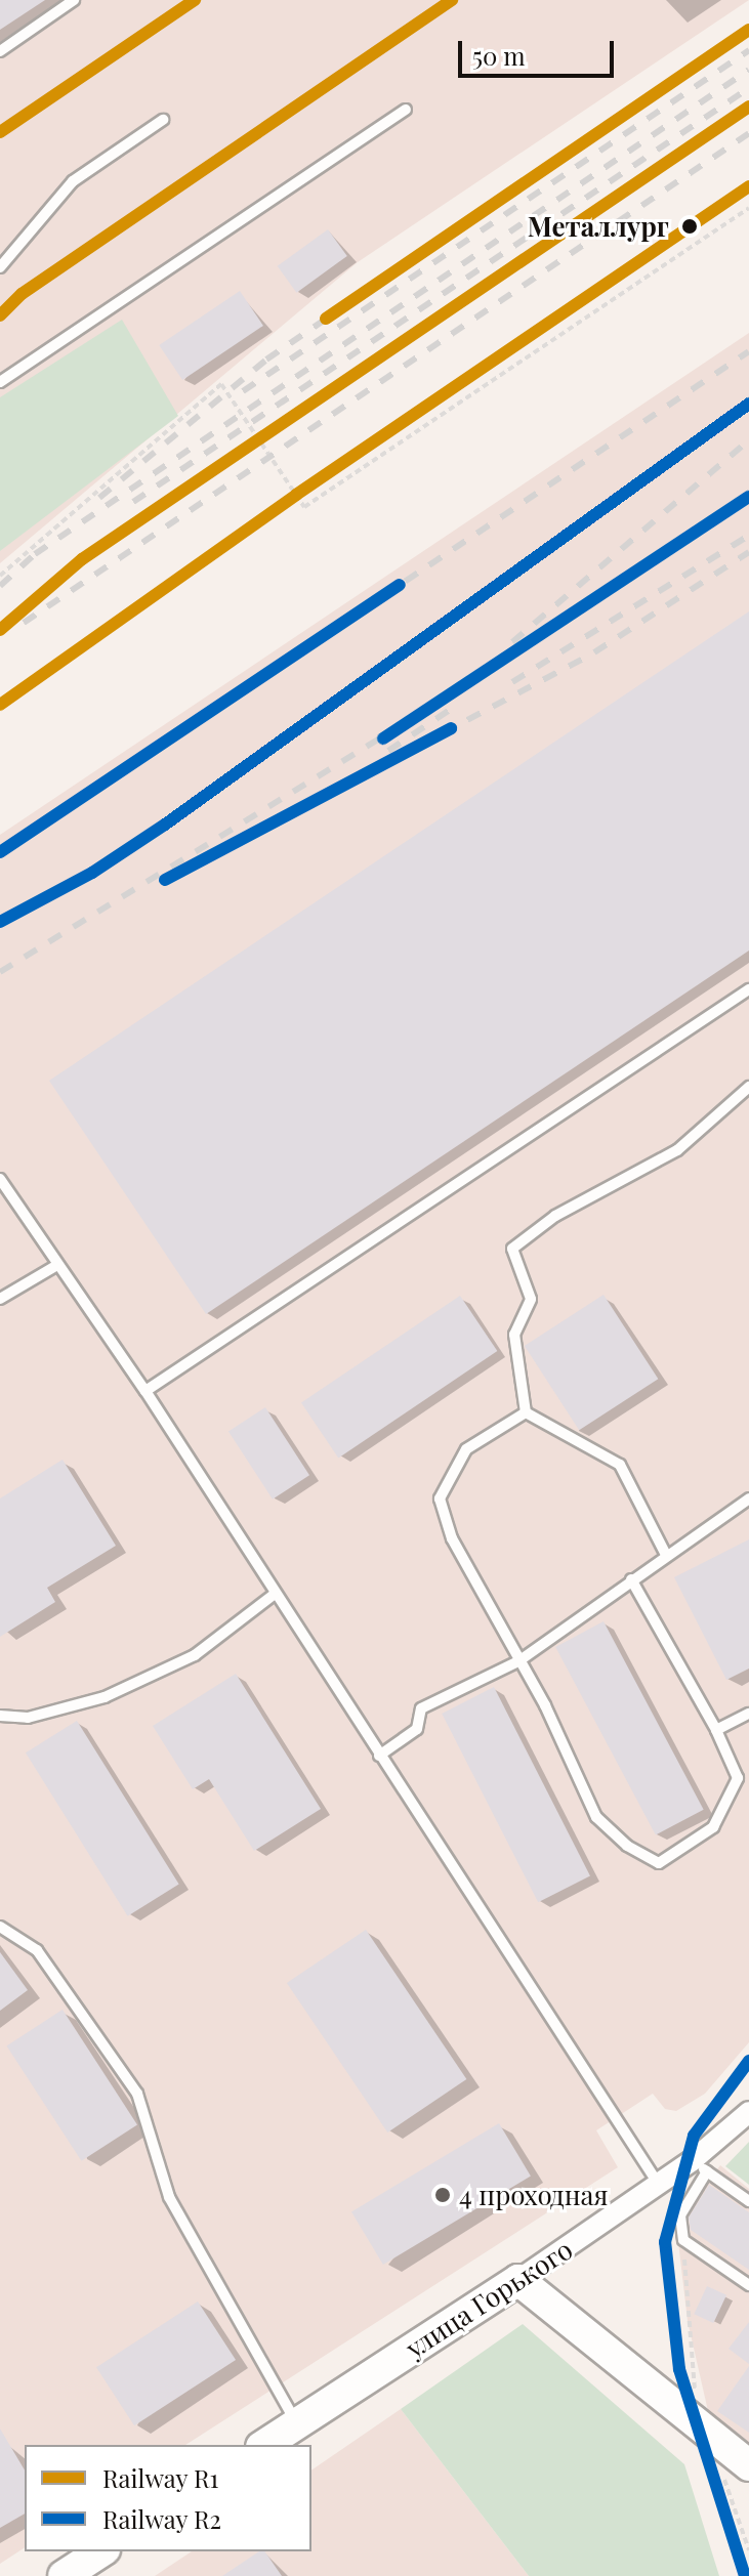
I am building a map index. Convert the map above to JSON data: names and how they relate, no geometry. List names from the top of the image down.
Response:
{
  "streets": {
    "main road": ["улица Горького"]
  },
  "places": ["Металлург", "4 проходная"],
  "lines": ["rail line R1", "rail line R2"],
  "legend": ["Railway R1", "Railway R2"],
  "scale_bar": "50 m"
}
